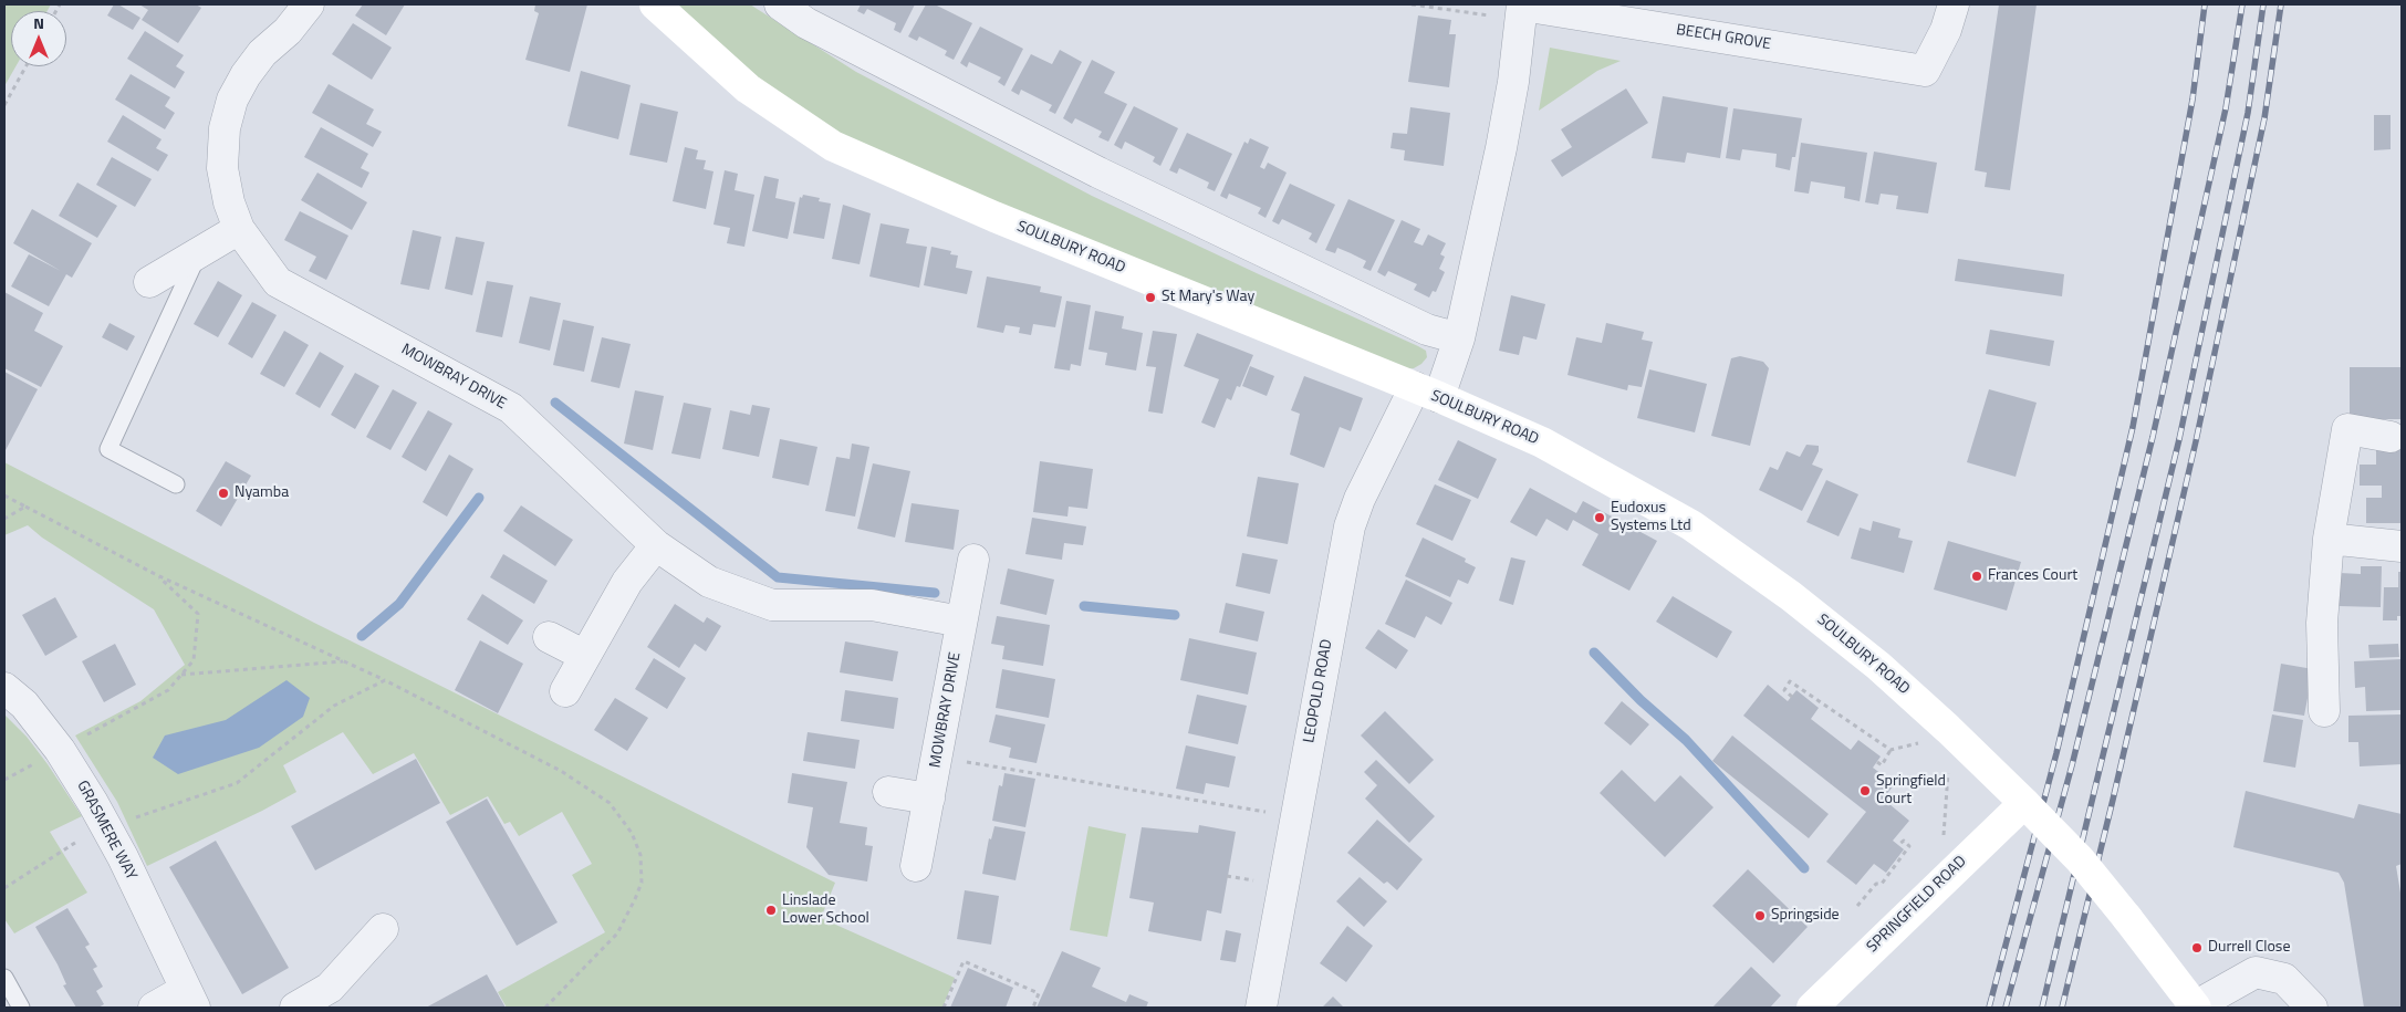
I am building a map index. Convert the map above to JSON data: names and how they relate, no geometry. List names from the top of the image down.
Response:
{
  "streets": {
    "street": [
      "BEECH GROVE",
      "SOULBURY ROAD",
      "MOWBRAY DRIVE",
      "LEOPOLD ROAD",
      "GRASMERE WAY",
      "SPRINGFIELD ROAD"
    ]
  },
  "crossings": [
    ["SOULBURY ROAD", "LEOPOLD ROAD"],
    ["SOULBURY ROAD", "SPRINGFIELD ROAD"]
  ],
  "places": [
    "St Mary's Way",
    "Nyamba",
    "Eudoxus Systems Ltd",
    "Frances Court",
    "Springfield Court",
    "Linslade Lower School",
    "Springside",
    "Durrell Close"
  ],
  "north": "top"
}
